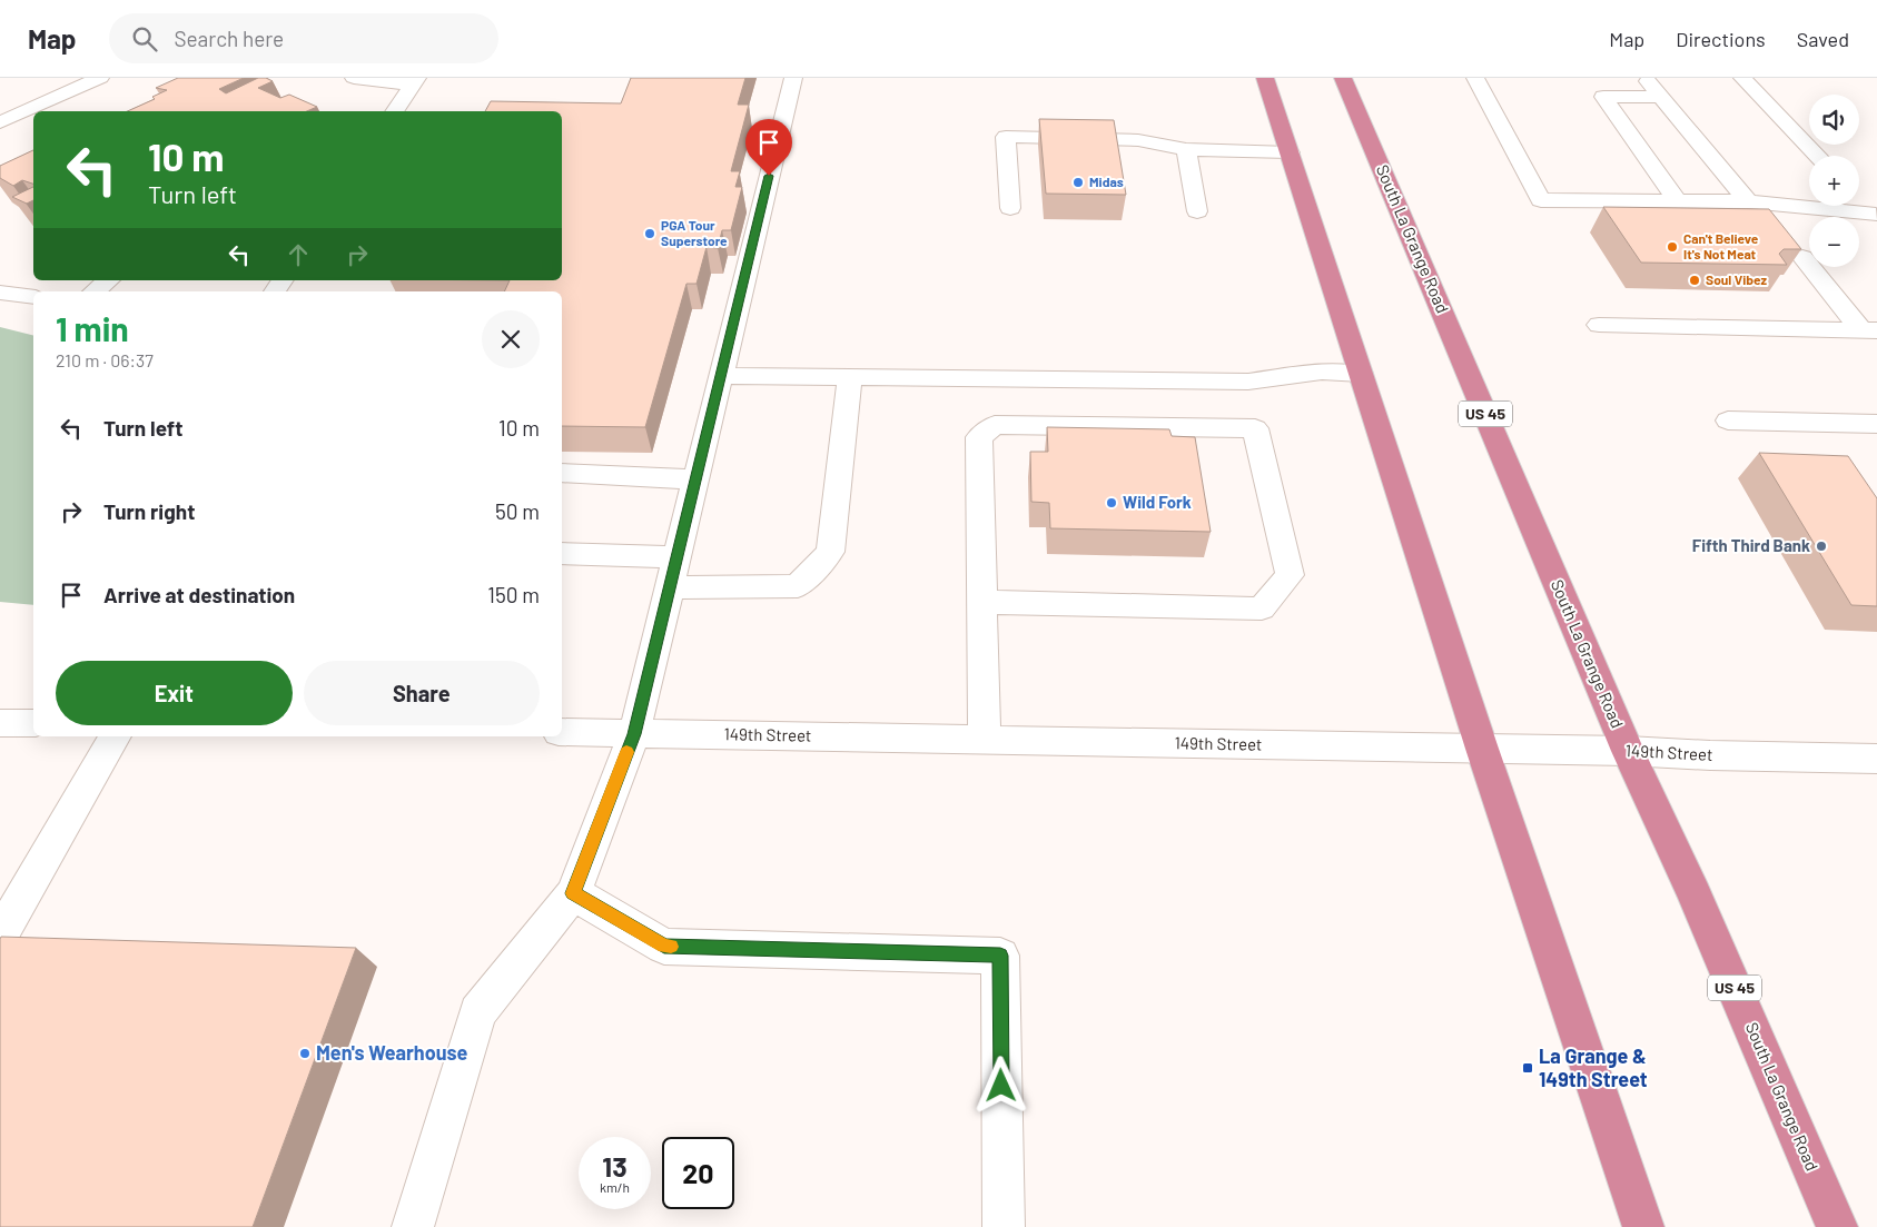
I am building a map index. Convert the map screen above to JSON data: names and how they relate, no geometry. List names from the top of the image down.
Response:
{
  "streets": {
    "highway": ["South La Grange Road", "US 45"],
    "street": ["149th Street"]
  },
  "crossings": [
    ["South La Grange Road", "149th Street"]
  ],
  "places": {
    "other": [
      "Midas",
      "PGA Tour Superstore",
      "Can't Believe It's Not Meat",
      "Soul Vibez",
      "Wild Fork",
      "Fifth Third Bank",
      "Men's Wearhouse"
    ],
    "transit": ["La Grange & 149th Street"]
  },
  "page": {
    "header": "Map",
    "search": "Search here",
    "nav": ["Map", "Directions", "Saved"],
    "map_buttons": ["+", "−"],
    "turn": ["10 m", "Turn left"],
    "heading": ["1 min", "210 m · 06:37"],
    "list": [
      {
        "name": "Turn left",
        "value": "10 m"
      },
      {
        "name": "Turn right",
        "value": "50 m"
      },
      {
        "name": "Arrive at destination",
        "value": "150 m"
      }
    ],
    "buttons": ["Exit", "Share"],
    "speed": "13 km/h",
    "limit": "20"
  }
}
